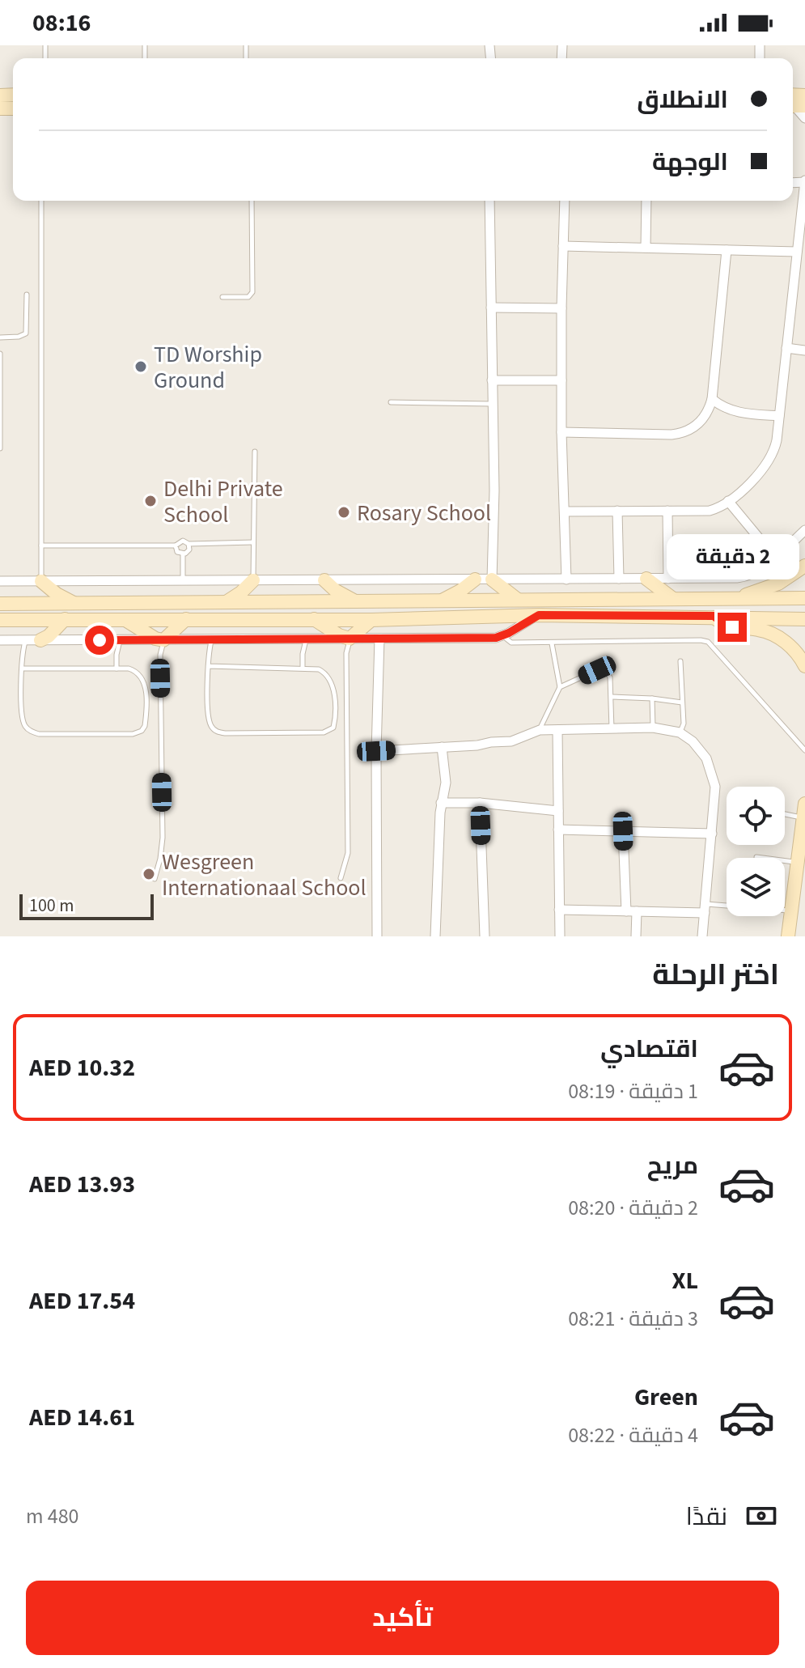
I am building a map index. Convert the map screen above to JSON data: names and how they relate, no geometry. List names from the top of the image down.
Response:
{
  "places": [
    "TD Worship Ground",
    "Delhi Private School",
    "Rosary School",
    "Wesgreen Internationaal School"
  ],
  "scale_bar": "100 m",
  "page": {
    "status": "08:16",
    "banner": ["الانطلاق", "الوجهة"],
    "bubble": "2 دقيقة",
    "scale": "100 m",
    "heading": "اختر الرحلة",
    "list": [
      {
        "name": "اقتصادي",
        "note": "1 دقيقة · 08:19",
        "value": "AED 10.32"
      },
      {
        "name": "مريح",
        "note": "2 دقيقة · 08:20",
        "value": "AED 13.93"
      },
      {
        "name": "XL",
        "note": "3 دقيقة · 08:21",
        "value": "AED 17.54"
      },
      {
        "name": "Green",
        "note": "4 دقيقة · 08:22",
        "value": "AED 14.61"
      }
    ],
    "pay": ["نقدًا", "480 m"],
    "buttons": "تأكيد"
  }
}
